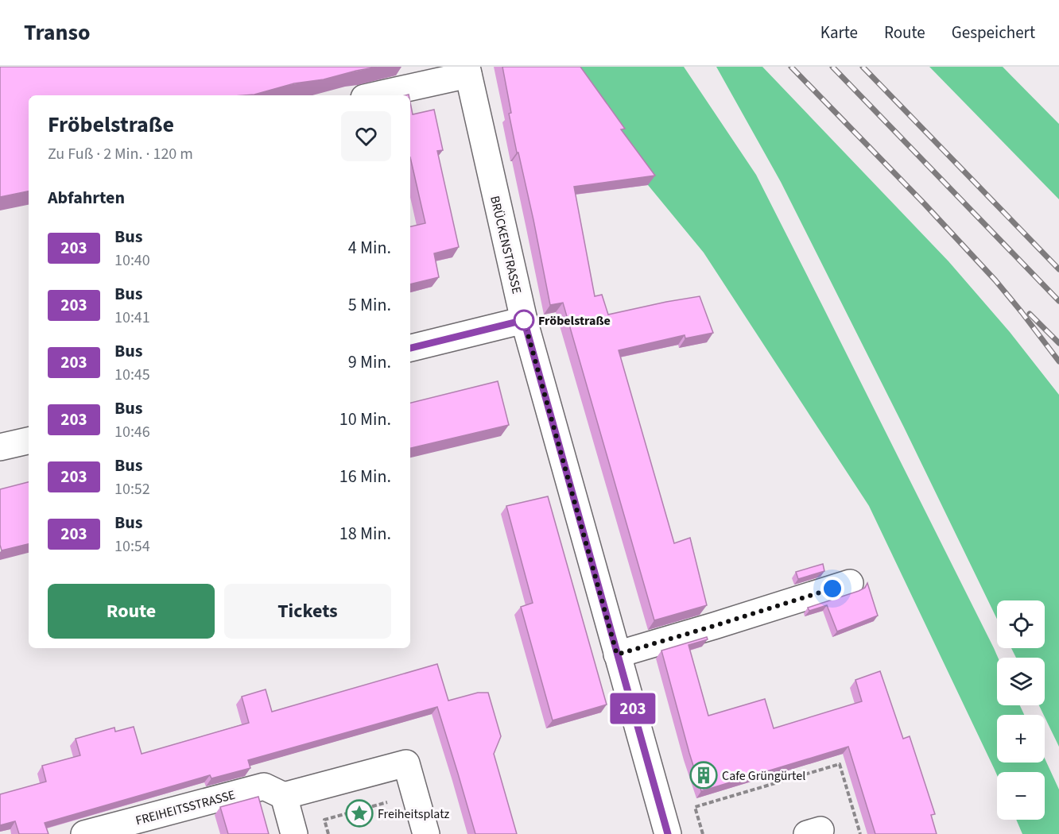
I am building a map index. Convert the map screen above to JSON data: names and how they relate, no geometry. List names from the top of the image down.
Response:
{
  "streets": {
    "street": ["BRÜCKENSTRASSE", "FREIHEITSSTRASSE"]
  },
  "places": {
    "other": ["Fröbelstraße"],
    "building": ["Cafe Grüngürtel"],
    "place": ["Freiheitsplatz"]
  },
  "lines": ["bus line 203"],
  "page": {
    "header": "Transo",
    "nav": ["Karte", "Route", "Gespeichert"],
    "on_map": "203",
    "heading": [
      ["Fröbelstraße", "Zu Fuß · 2 Min. · 120 m"],
      "Abfahrten"
    ],
    "list": [
      {
        "mark": "203",
        "name": "Bus",
        "note": "10:40",
        "value": "4 Min."
      },
      {
        "mark": "203",
        "name": "Bus",
        "note": "10:41",
        "value": "5 Min."
      },
      {
        "mark": "203",
        "name": "Bus",
        "note": "10:45",
        "value": "9 Min."
      },
      {
        "mark": "203",
        "name": "Bus",
        "note": "10:46",
        "value": "10 Min."
      },
      {
        "mark": "203",
        "name": "Bus",
        "note": "10:52",
        "value": "16 Min."
      },
      {
        "mark": "203",
        "name": "Bus",
        "note": "10:54",
        "value": "18 Min."
      }
    ],
    "buttons": ["Route", "Tickets"],
    "map_buttons": ["+", "−"]
  }
}
